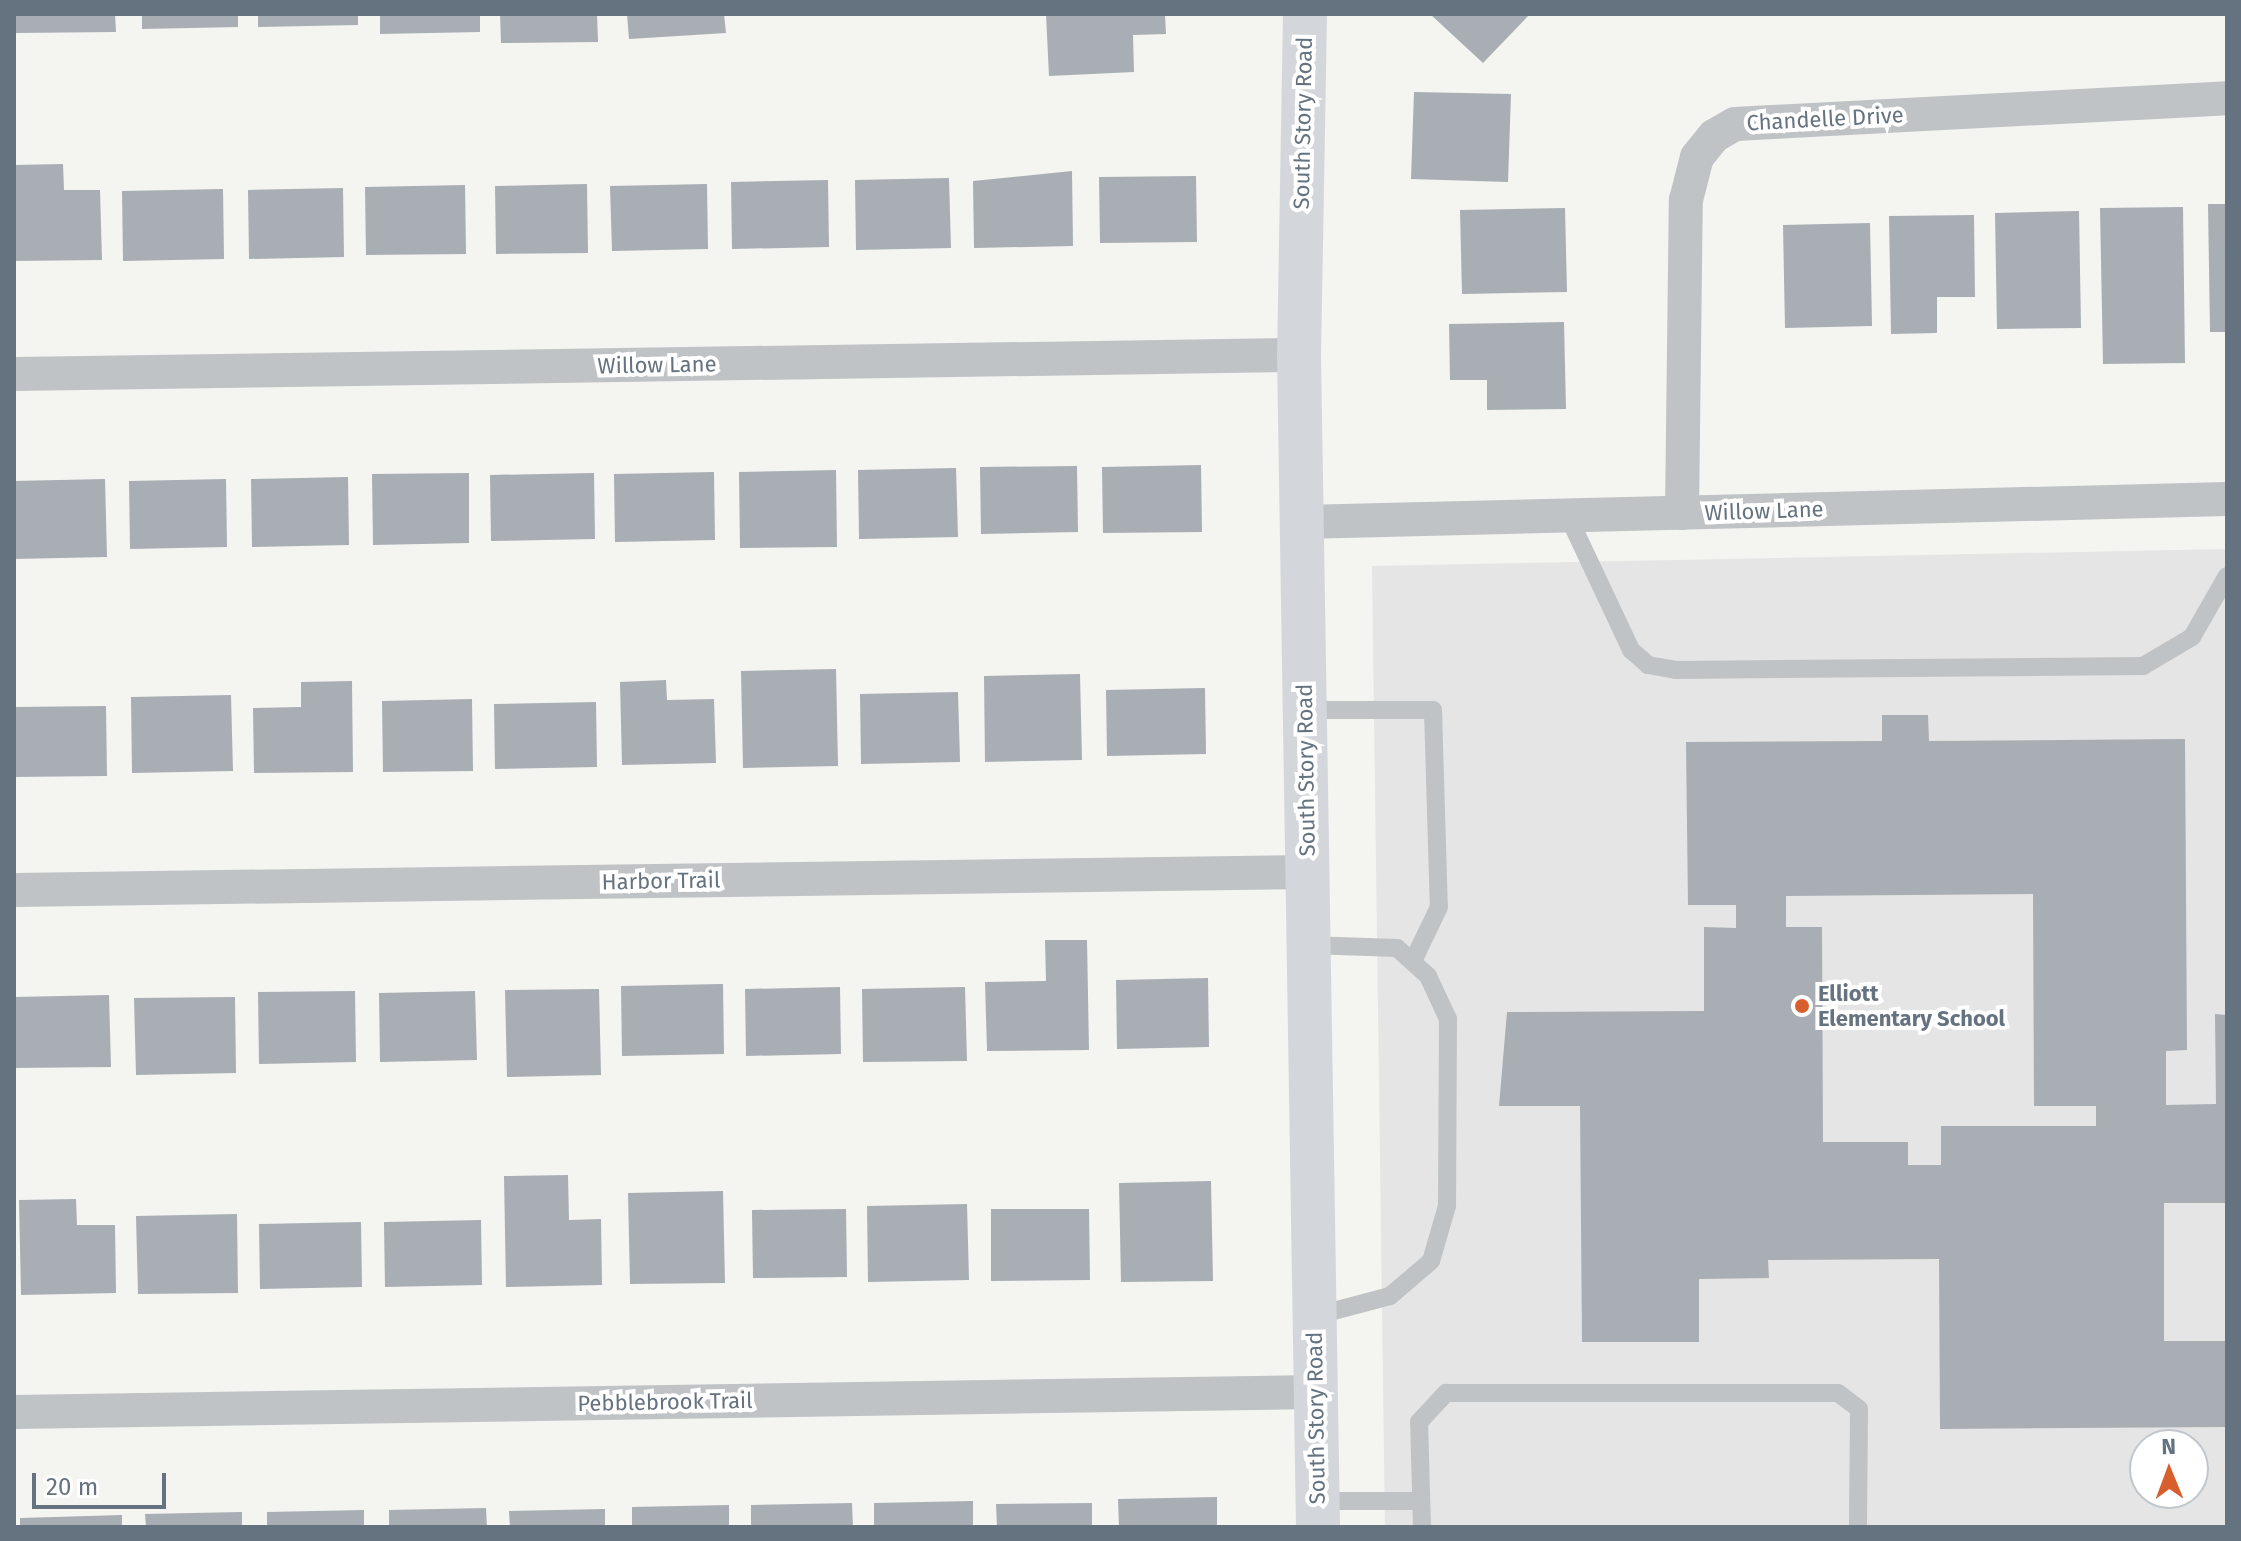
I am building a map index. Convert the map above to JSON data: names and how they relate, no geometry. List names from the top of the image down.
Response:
{
  "streets": {
    "main road": ["South Story Road"],
    "street": [
      "Chandelle Drive",
      "Willow Lane",
      "Harbor Trail",
      "Pebblebrook Trail"
    ]
  },
  "crossings": [
    ["Chandelle Drive", "Willow Lane"],
    ["South Story Road", "Willow Lane"],
    ["South Story Road", "Harbor Trail"],
    ["South Story Road", "Pebblebrook Trail"]
  ],
  "places": ["Elliott Elementary School"],
  "scale_bar": "20 m",
  "north": "top"
}
